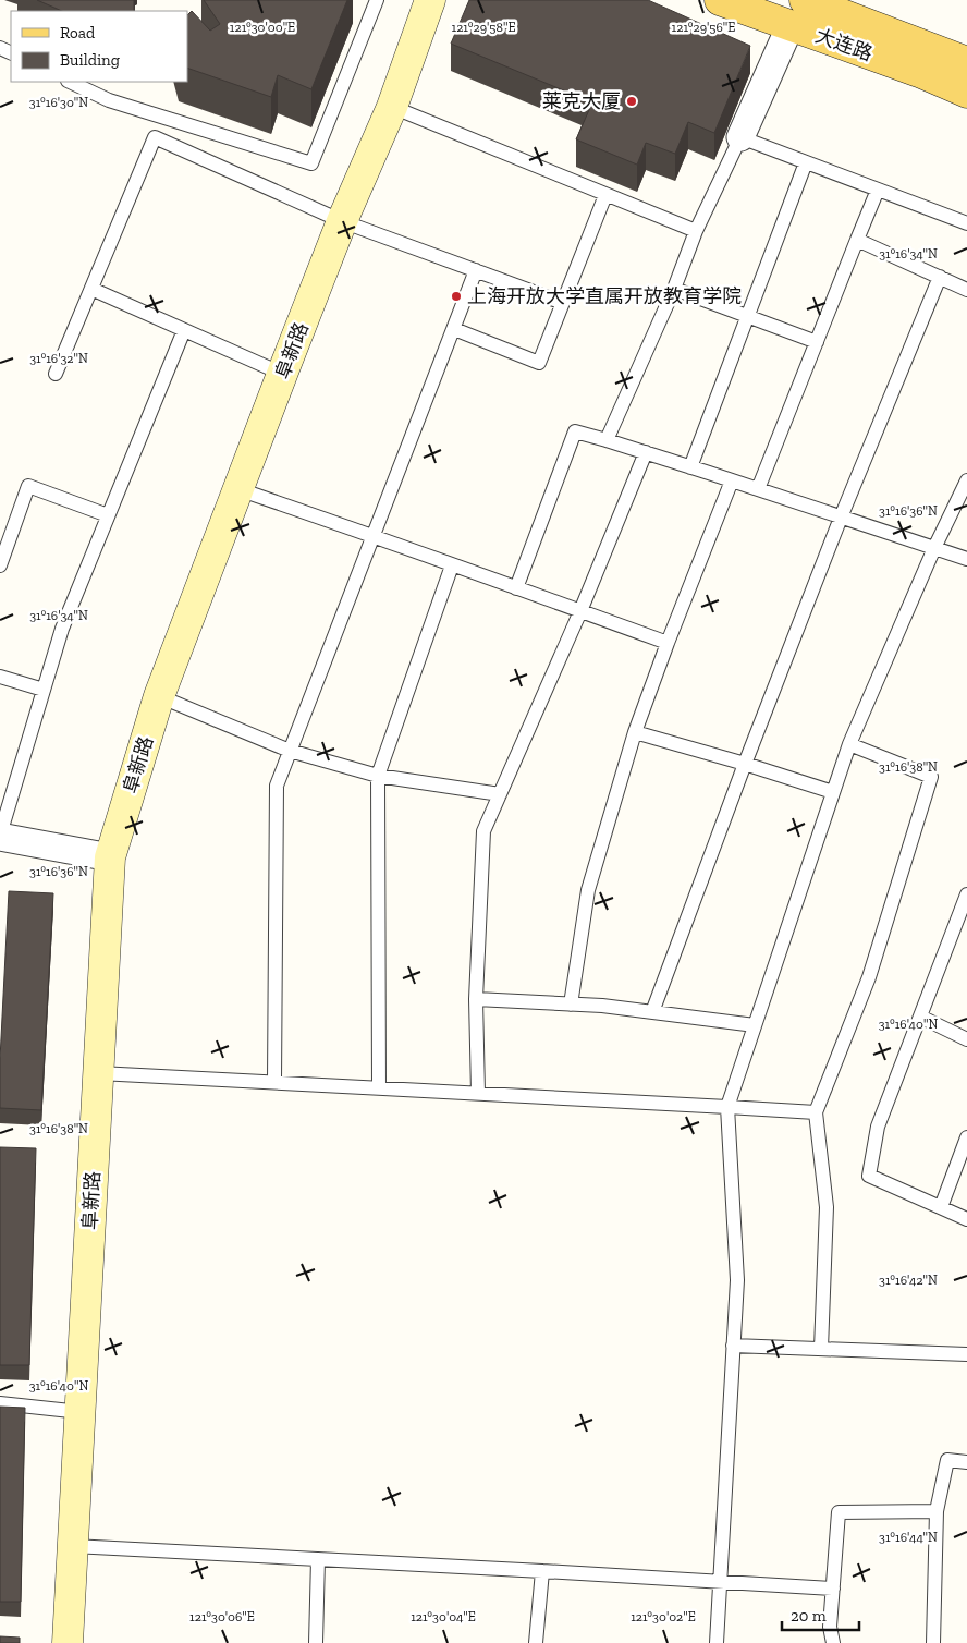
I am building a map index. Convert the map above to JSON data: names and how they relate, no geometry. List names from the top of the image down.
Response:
{
  "streets": {
    "main road": ["大连路"],
    "street": ["阜新路"]
  },
  "places": ["莱克大厦", "上海开放大学直属开放教育学院"],
  "legend": ["Road", "Building"],
  "scale_bar": "20 m",
  "coordinates": [
    "121°30'00\"E",
    "121°29'58\"E",
    "121°29'56\"E",
    "31°16'30\"N",
    "31°16'34\"N",
    "31°16'32\"N",
    "31°16'36\"N",
    "31°16'38\"N",
    "31°16'40\"N",
    "31°16'42\"N",
    "31°16'44\"N",
    "121°30'06\"E",
    "121°30'04\"E",
    "121°30'02\"E"
  ]
}
